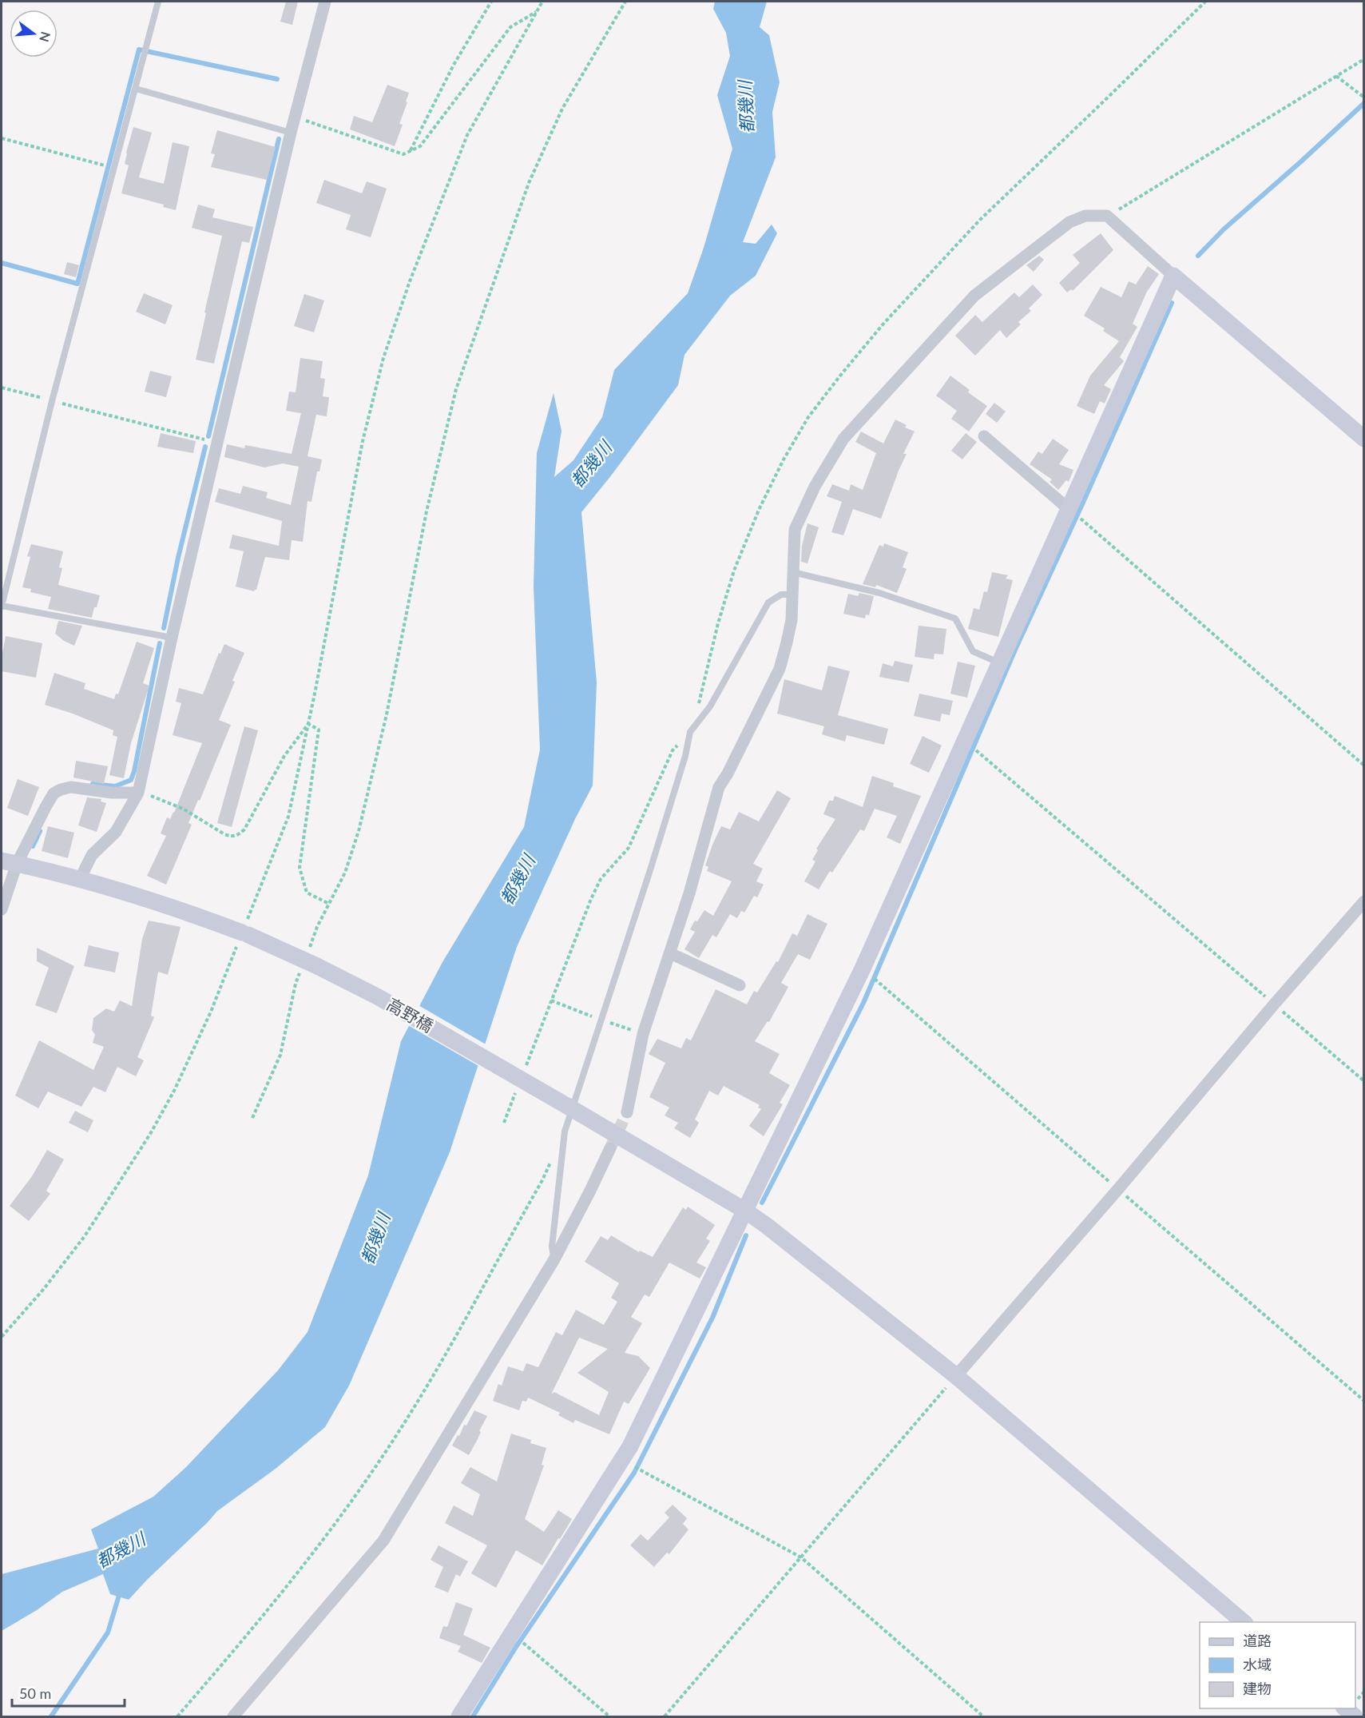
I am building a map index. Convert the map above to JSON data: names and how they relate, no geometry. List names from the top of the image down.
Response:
{
  "streets": {
    "street": ["高野橋"]
  },
  "water": ["都幾川"],
  "legend": ["道路", "水域", "建物"],
  "scale_bar": "50 m",
  "north": "right"
}
